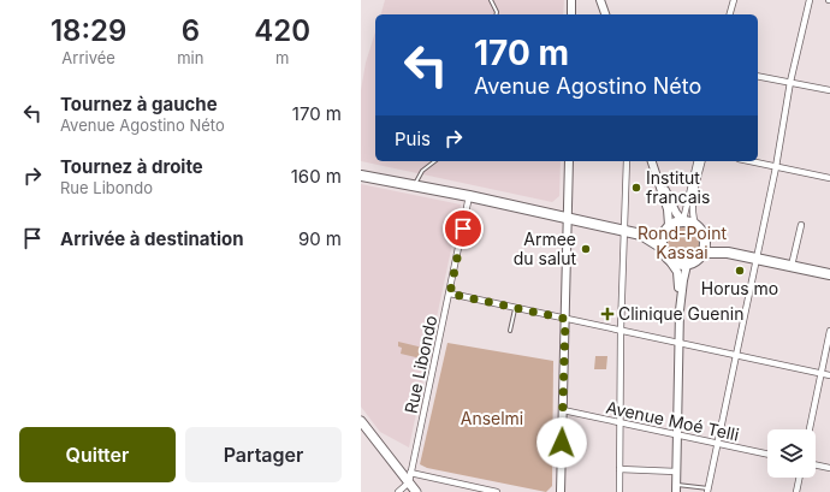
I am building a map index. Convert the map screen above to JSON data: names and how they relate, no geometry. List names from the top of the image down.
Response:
{
  "streets": {
    "street": ["Rue Libondo", "Avenue Moé Telli"]
  },
  "parks": ["Rond-Point Kassai", "Anselmi"],
  "places": {
    "other": ["Institut francais", "Armee du salut", "Horus mo"],
    "health": ["Clinique Guenin"]
  },
  "page": {
    "eta": [
      "18:29",
      "Arrivée",
      "6",
      "min",
      "420",
      "m"
    ],
    "turn": ["170 m", "Avenue Agostino Néto"],
    "list": [
      {
        "name": "Tournez à gauche",
        "note": "Avenue Agostino Néto",
        "value": "170 m"
      },
      {
        "name": "Tournez à droite",
        "note": "Rue Libondo",
        "value": "160 m"
      },
      {
        "name": "Arrivée à destination",
        "value": "90 m"
      }
    ],
    "then": "Puis",
    "buttons": ["Quitter", "Partager"]
  }
}
